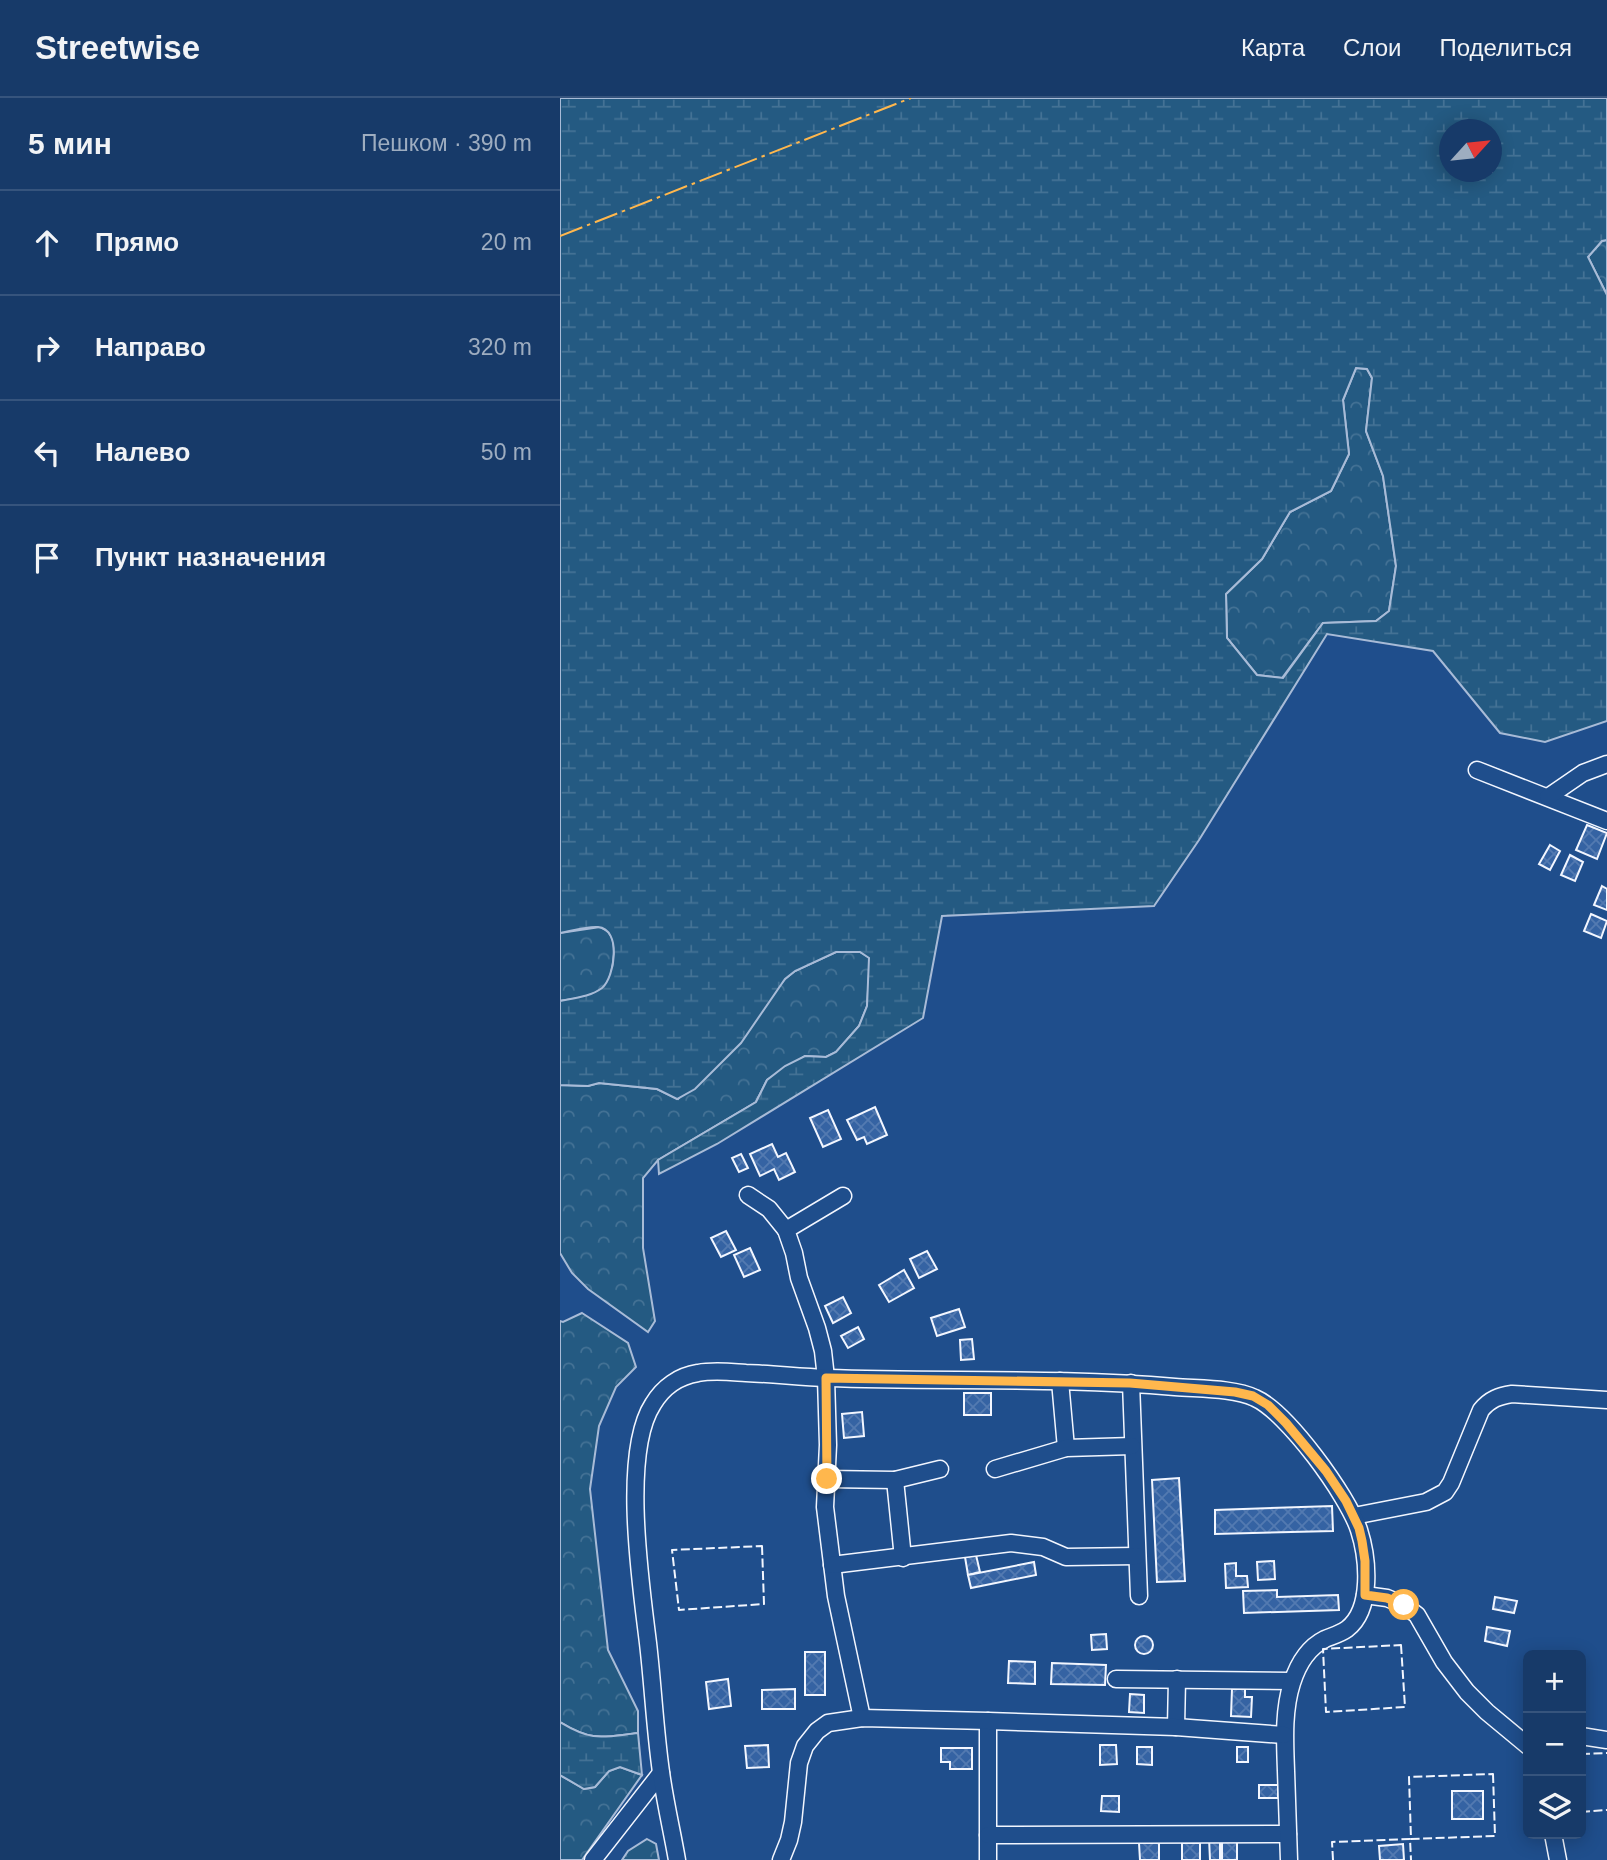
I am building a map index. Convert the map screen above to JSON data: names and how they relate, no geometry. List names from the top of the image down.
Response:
{
  "north": "top right",
  "page": {
    "header": "Streetwise",
    "nav": ["Карта", "Слои", "Поделиться"],
    "heading": ["5 мин", "Пешком · 390 m"],
    "list": [
      ["Прямо", "20 m"],
      ["Направо", "320 m"],
      ["Налево", "50 m"],
      "Пункт назначения"
    ],
    "map_buttons": ["+", "−"]
  }
}
